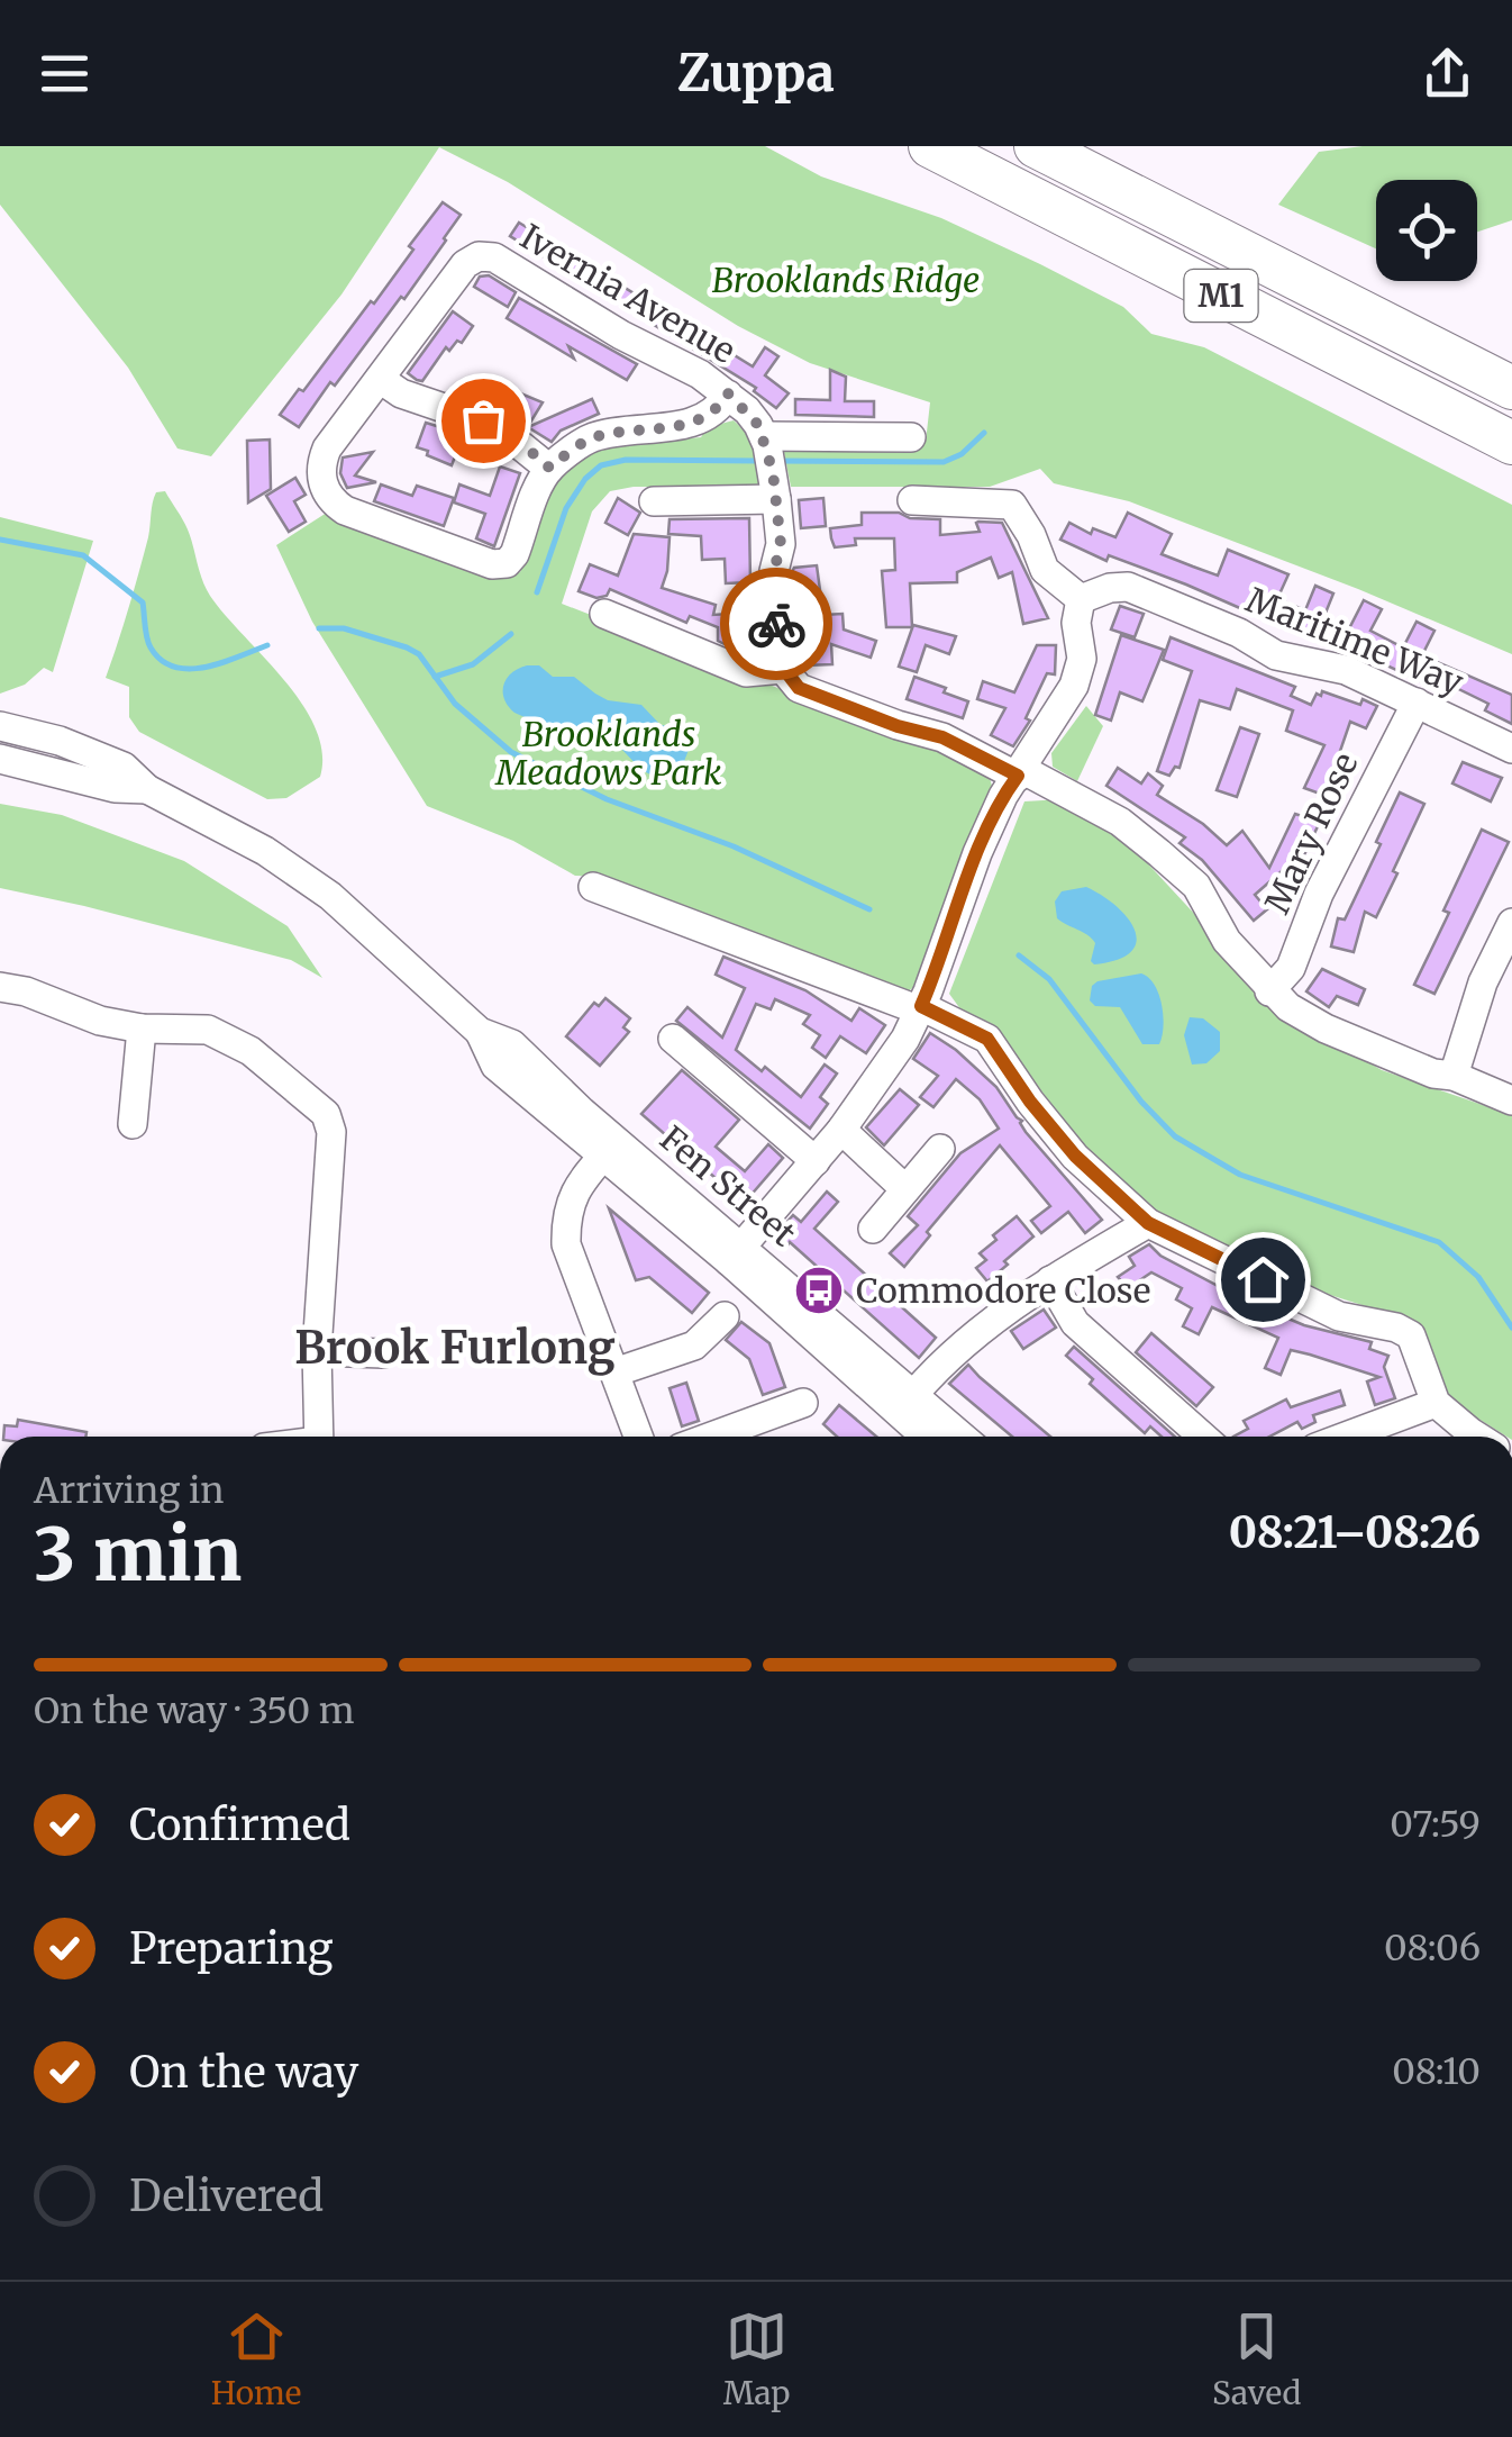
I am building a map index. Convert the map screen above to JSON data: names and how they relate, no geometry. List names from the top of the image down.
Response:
{
  "streets": {
    "highway": ["M1"],
    "street": [
      "Ivernia Avenue",
      "Maritime Way",
      "Mary Rose",
      "Fen Street"
    ]
  },
  "crossings": [
    ["Maritime Way", "Mary Rose"]
  ],
  "districts": ["Brook Furlong"],
  "parks": ["Brooklands Ridge", "Brooklands Meadows Park"],
  "places": {
    "bus stop": ["Commodore Close"]
  },
  "page": {
    "header": "Zuppa",
    "heading": ["3 min", "Arriving in", "08:21–08:26"],
    "bar": "On the way · 350 m",
    "list": [
      ["Confirmed", "07:59"],
      ["Preparing", "08:06"],
      ["On the way", "08:10"],
      "Delivered"
    ],
    "tabs": ["Home", "Map", "Saved"]
  }
}
